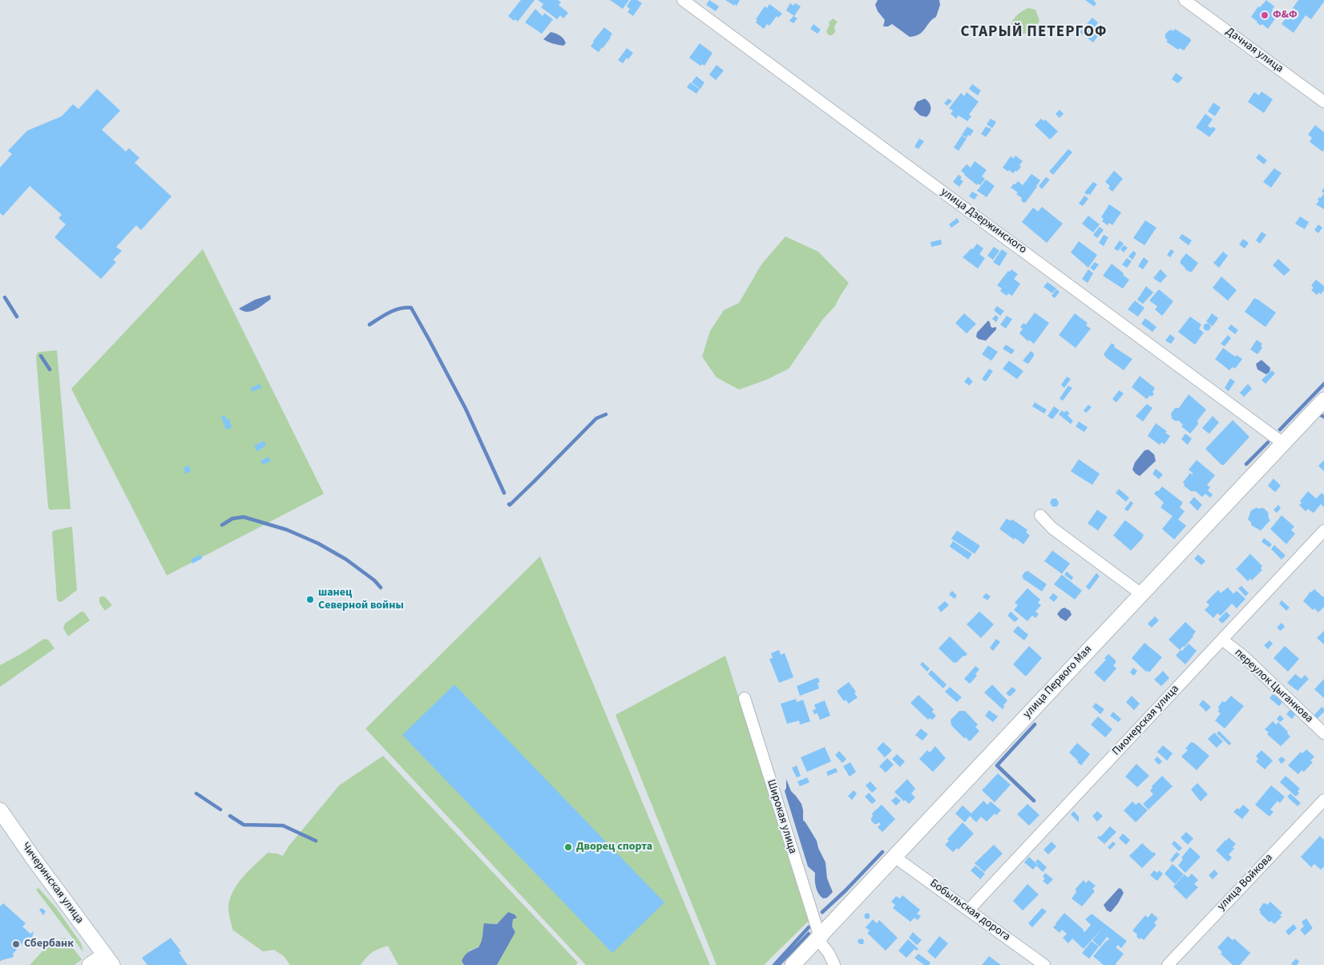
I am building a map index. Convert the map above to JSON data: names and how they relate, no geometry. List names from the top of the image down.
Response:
{
  "streets": {
    "street": [
      "Дачная улица",
      "улица Дзержинского",
      "улица Первого Мая",
      "переулок Цыганкова",
      "Пионерская улица",
      "Широкая улица",
      "улица Войкова",
      "Чичеринская улица",
      "Бобыльская дорога"
    ]
  },
  "crossings": [
    ["улица Дзержинского", "улица Первого Мая"],
    ["улица Первого Мая", "Широкая улица"],
    ["улица Первого Мая", "Бобыльская дорога"],
    ["переулок Цыганкова", "Пионерская улица"],
    ["Пионерская улица", "Бобыльская дорога"]
  ],
  "districts": ["СТАРЫЙ ПЕТЕРГОФ"],
  "places": [
    "Ф&Ф",
    "шанец Северной войны",
    "Дворец спорта",
    "Сбербанк"
  ]
}
